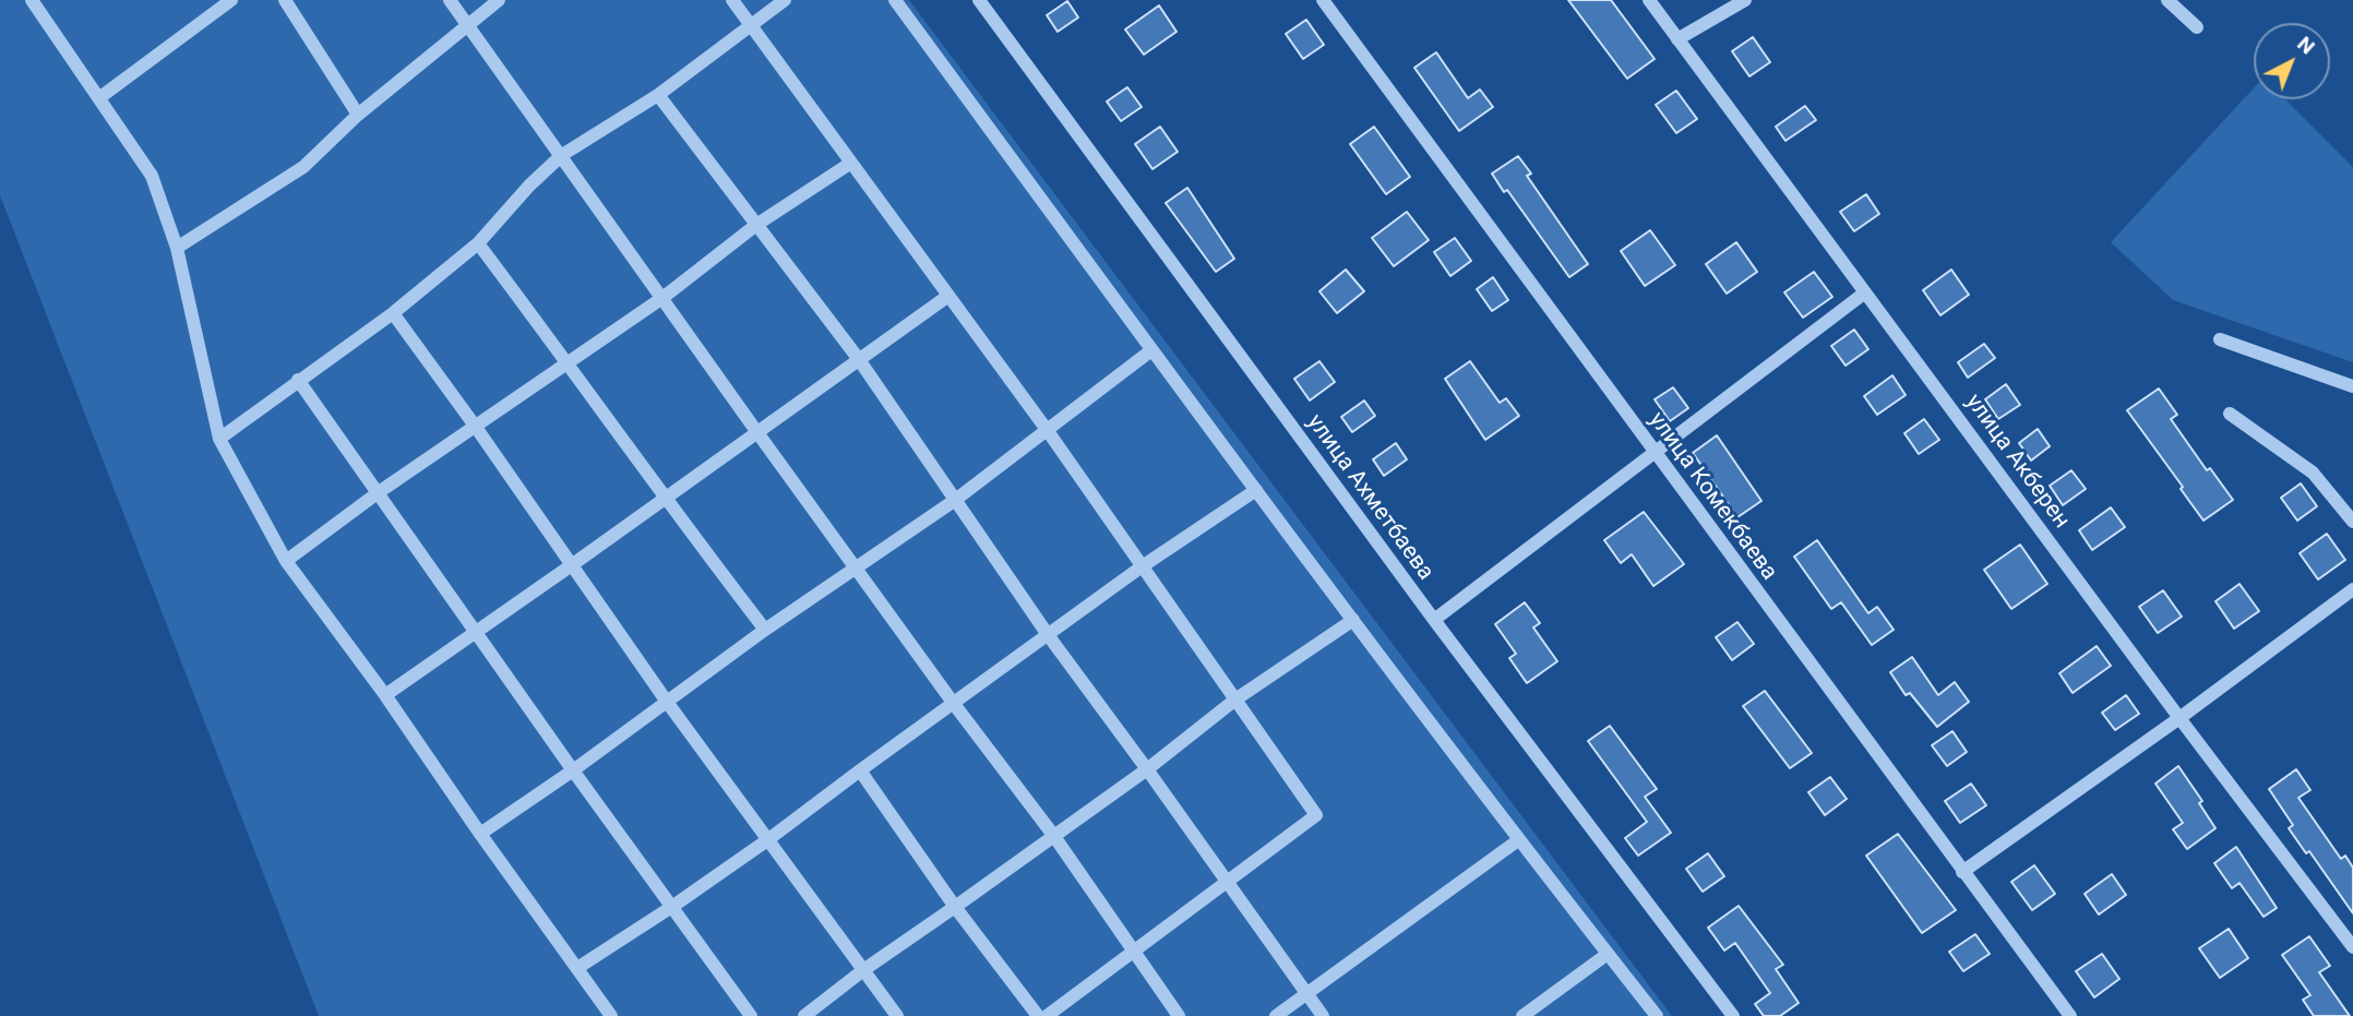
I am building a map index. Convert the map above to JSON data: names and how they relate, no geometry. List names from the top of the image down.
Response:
{
  "streets": {
    "street": ["улица Акберен", "улица Комекбаева", "улица Ахметбаева"]
  },
  "north": "top right"
}
